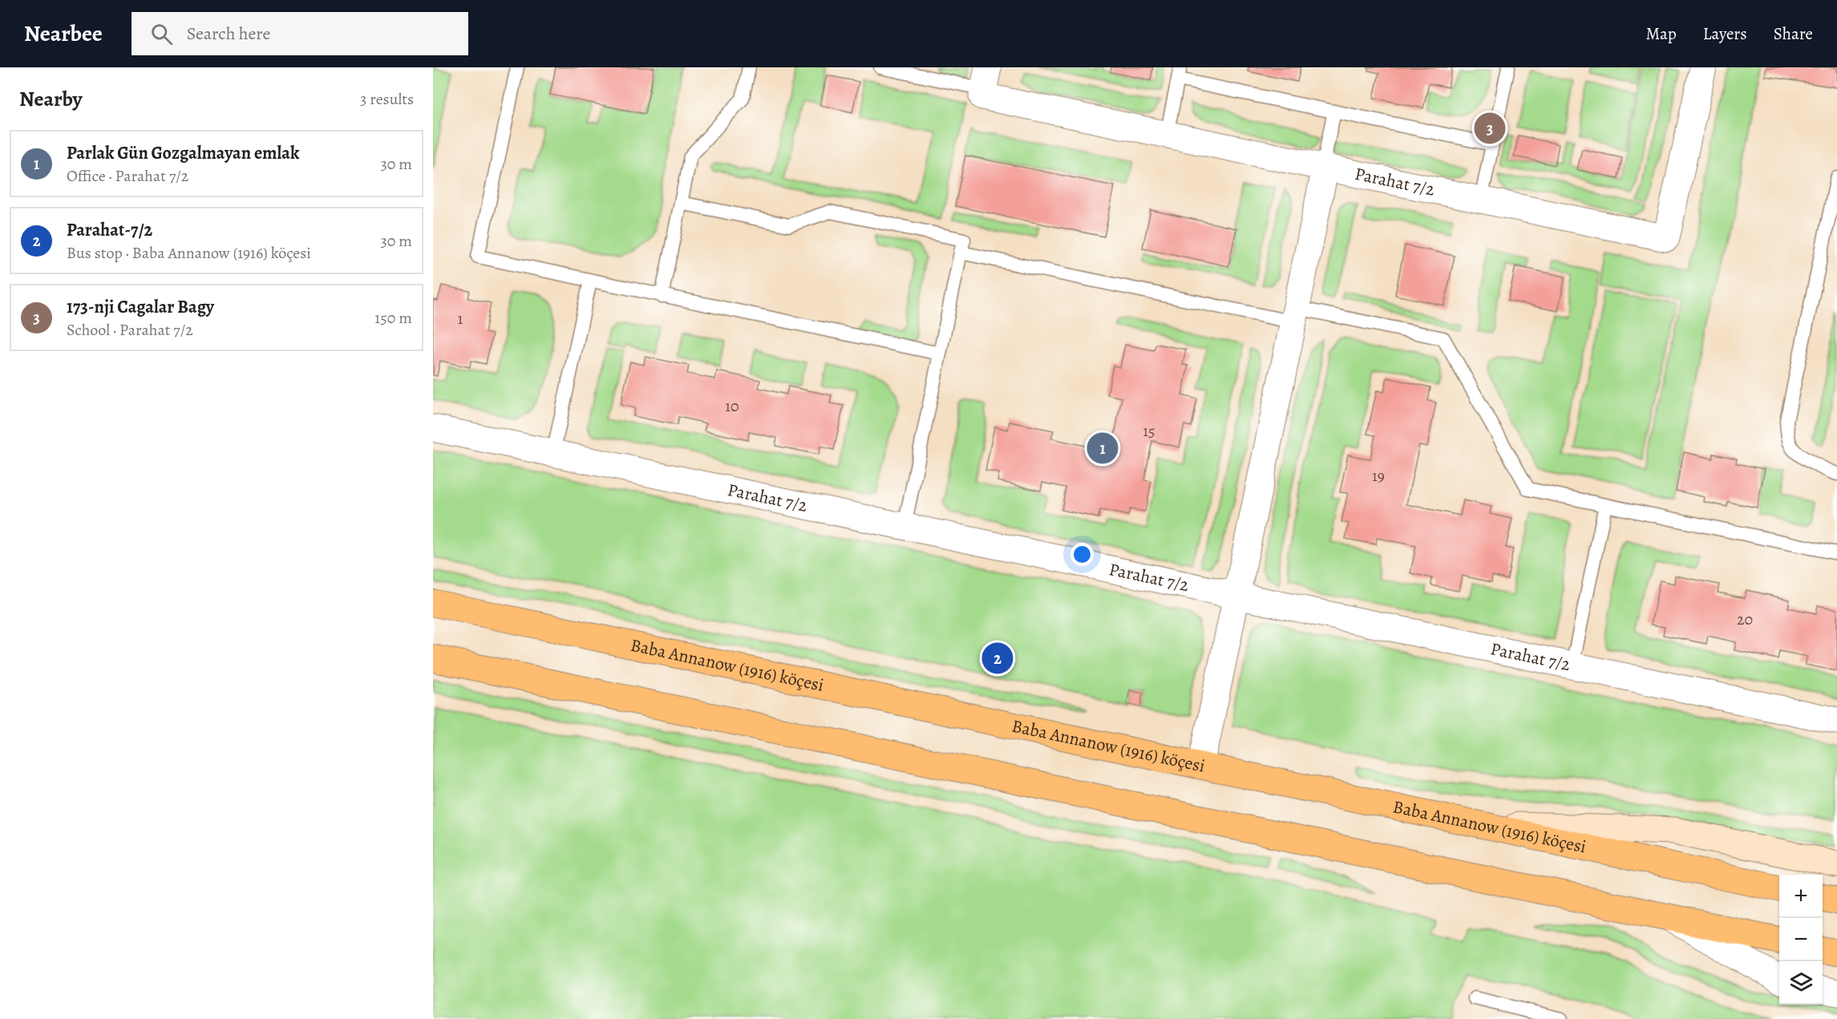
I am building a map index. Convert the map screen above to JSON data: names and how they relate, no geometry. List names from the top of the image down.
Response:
{
  "streets": {
    "main road": ["Baba Annanow (1916) köçesi"],
    "street": ["Parahat 7/2"]
  },
  "house_numbers": [
    "1",
    "10",
    "15",
    "19",
    "20"
  ],
  "page": {
    "header": "Nearbee",
    "search": "Search here",
    "nav": ["Map", "Layers", "Share"],
    "heading": ["Nearby", "3 results"],
    "pins": ["3", "1", "2"],
    "list": [
      {
        "mark": "1",
        "name": "Parlak Gün Gozgalmayan emlak",
        "note": "Office · Parahat 7/2",
        "value": "30 m"
      },
      {
        "mark": "2",
        "name": "Parahat-7/2",
        "note": "Bus stop · Baba Annanow (1916) köçesi",
        "value": "30 m"
      },
      {
        "mark": "3",
        "name": "173-nji Cagalar Bagy",
        "note": "School · Parahat 7/2",
        "value": "150 m"
      }
    ],
    "map_buttons": ["+", "−"]
  }
}
